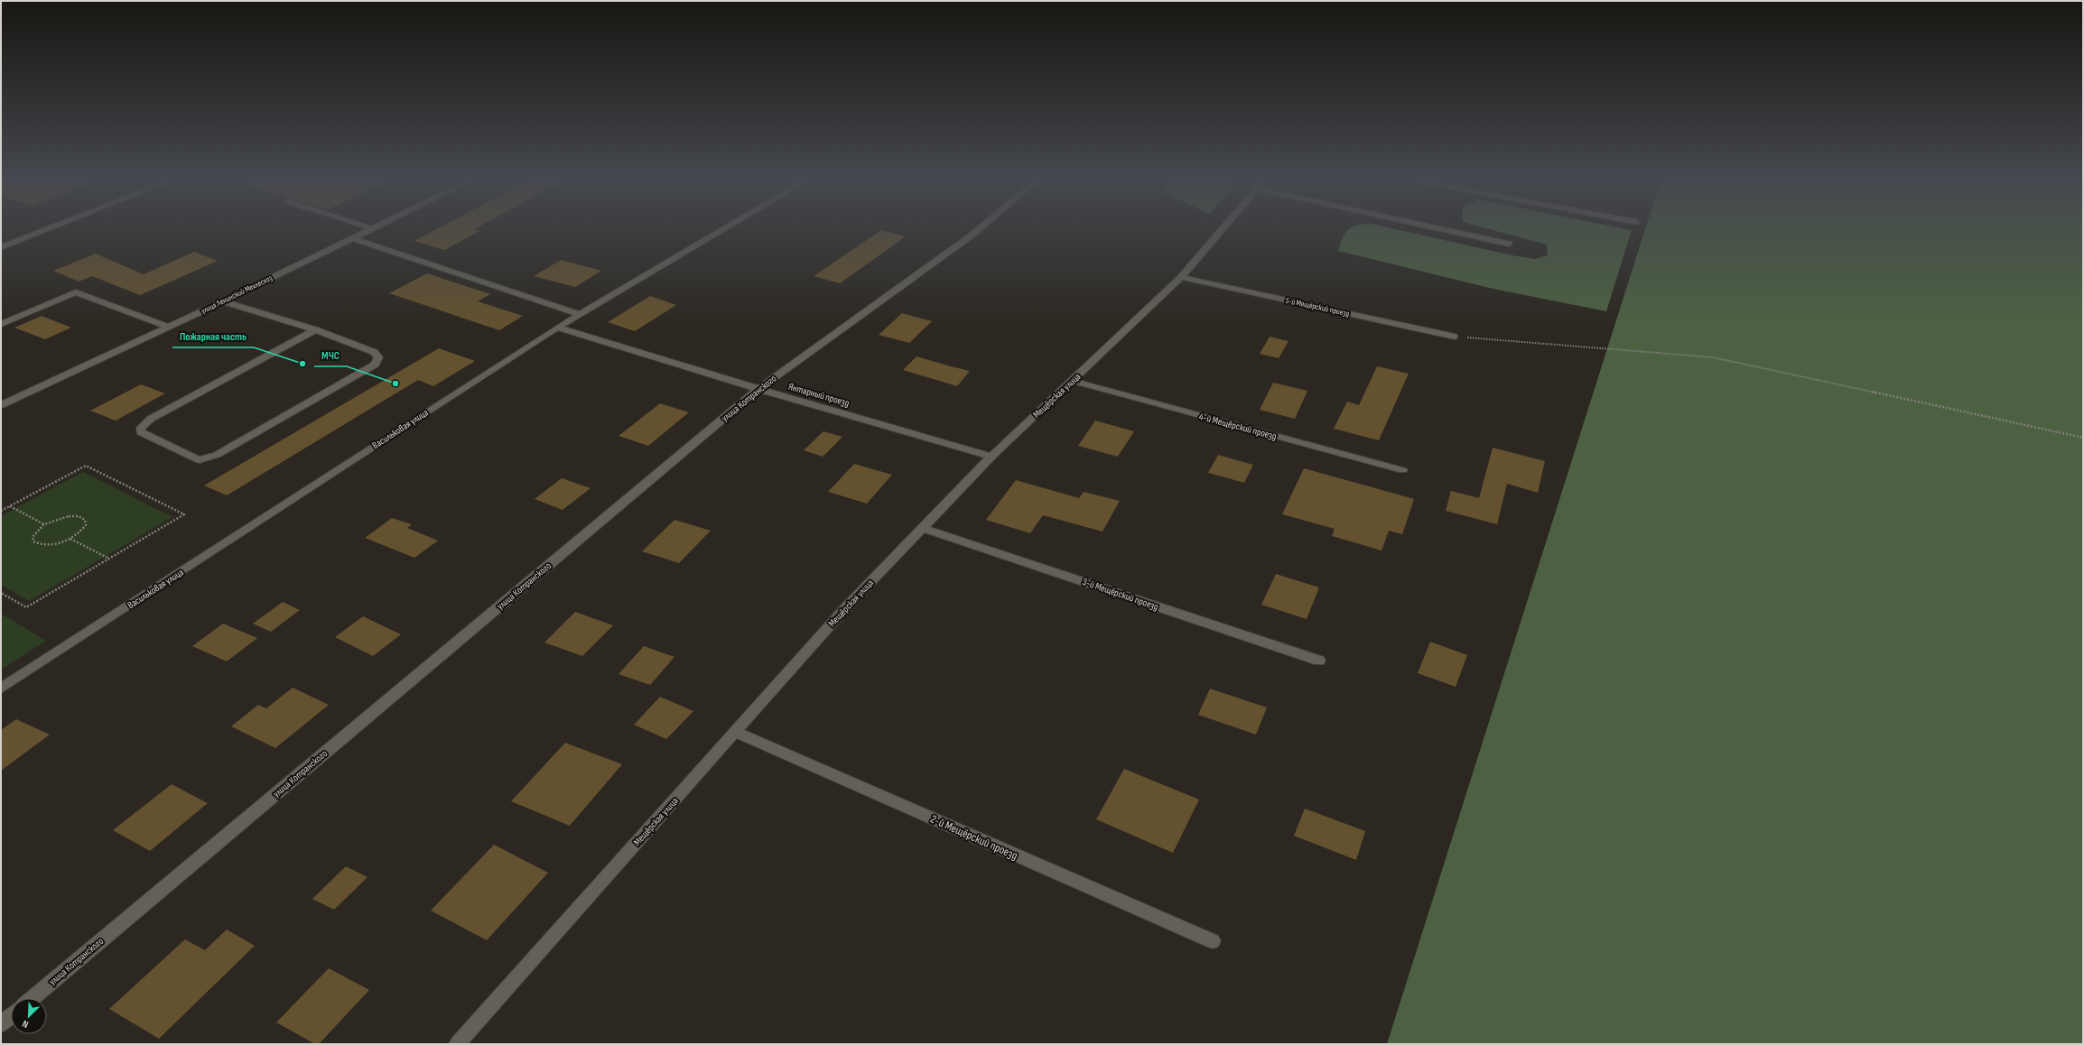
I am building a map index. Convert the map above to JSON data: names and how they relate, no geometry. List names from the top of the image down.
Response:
{
  "streets": {
    "street": [
      "улица Ленинский Мехлесхоз",
      "5-й Мещёрский проезд",
      "Янтарный проезд",
      "Мещёрская улица",
      "улица Котранского",
      "4-й Мещёрский проезд",
      "Васильковая улица",
      "3-й Мещёрский проезд",
      "2-й Мещёрский проезд"
    ]
  },
  "crossings": [
    ["5-й Мещёрский проезд", "Мещёрская улица"],
    ["Янтарный проезд", "Мещёрская улица"],
    ["Янтарный проезд", "улица Котранского"],
    ["Янтарный проезд", "Васильковая улица"],
    ["Мещёрская улица", "4-й Мещёрский проезд"],
    ["Мещёрская улица", "3-й Мещёрский проезд"],
    ["Мещёрская улица", "2-й Мещёрский проезд"]
  ],
  "places": ["Пожарная часть", "МЧС"],
  "north": "bottom left"
}
